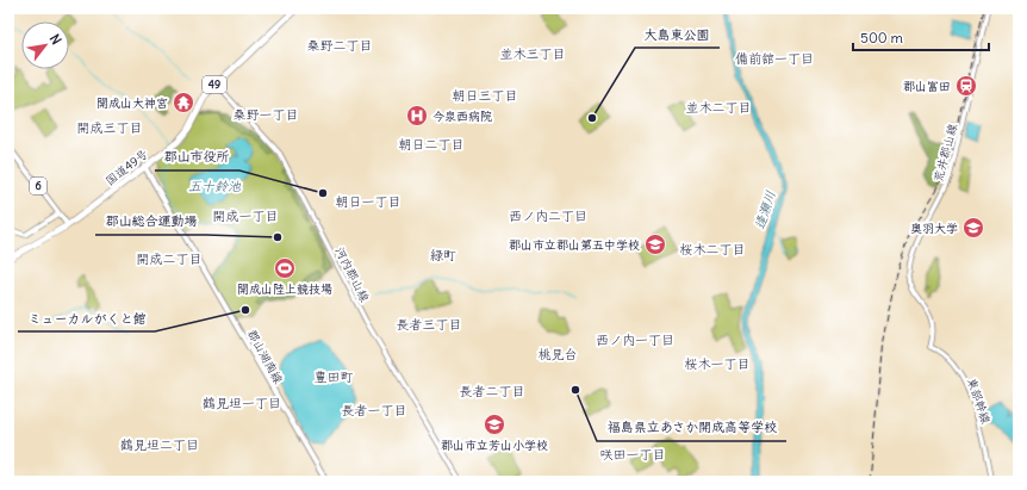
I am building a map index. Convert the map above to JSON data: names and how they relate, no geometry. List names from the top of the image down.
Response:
{
  "streets": {
    "highway": ["49", "国道49号"],
    "main road": [
      "荒井郡山線",
      "6",
      "河内郡山線",
      "郡山湖南線",
      "東部幹線"
    ]
  },
  "crossings": [
    ["荒井郡山線", "東部幹線"],
    ["国道49号", "6"],
    ["国道49号", "河内郡山線"],
    ["国道49号", "郡山湖南線"]
  ],
  "districts": [
    "桑野二丁目",
    "並木三丁目",
    "備前舘一丁目",
    "朝日三丁目",
    "並木二丁目",
    "桑野一丁目",
    "開成三丁目",
    "朝日二丁目",
    "朝日一丁目",
    "開成一丁目",
    "西ノ内二丁目",
    "桜木二丁目",
    "緑町",
    "開成二丁目",
    "長者三丁目",
    "西ノ内一丁目",
    "桃見台",
    "桜木一丁目",
    "豊田町",
    "長者二丁目",
    "鶴見坦一丁目",
    "長者一丁目",
    "鶴見坦二丁目",
    "咲田一丁目"
  ],
  "water": ["五十鈴池", "逢瀬川"],
  "places": {
    "station": ["郡山富田"],
    "temple": ["開成山大神宮"],
    "hospital": ["今泉西病院"],
    "other": [
      "大島東公園",
      "郡山市役所",
      "郡山総合運動場",
      "ミューカルがくと館",
      "福島県立あさか開成高等学校"
    ],
    "school or university": ["奥羽大学", "郡山市立郡山第五中学校", "郡山市立芳山小学校"],
    "sports": ["開成山陸上競技場"]
  },
  "scale_bar": "500 m",
  "north": "top right"
}
